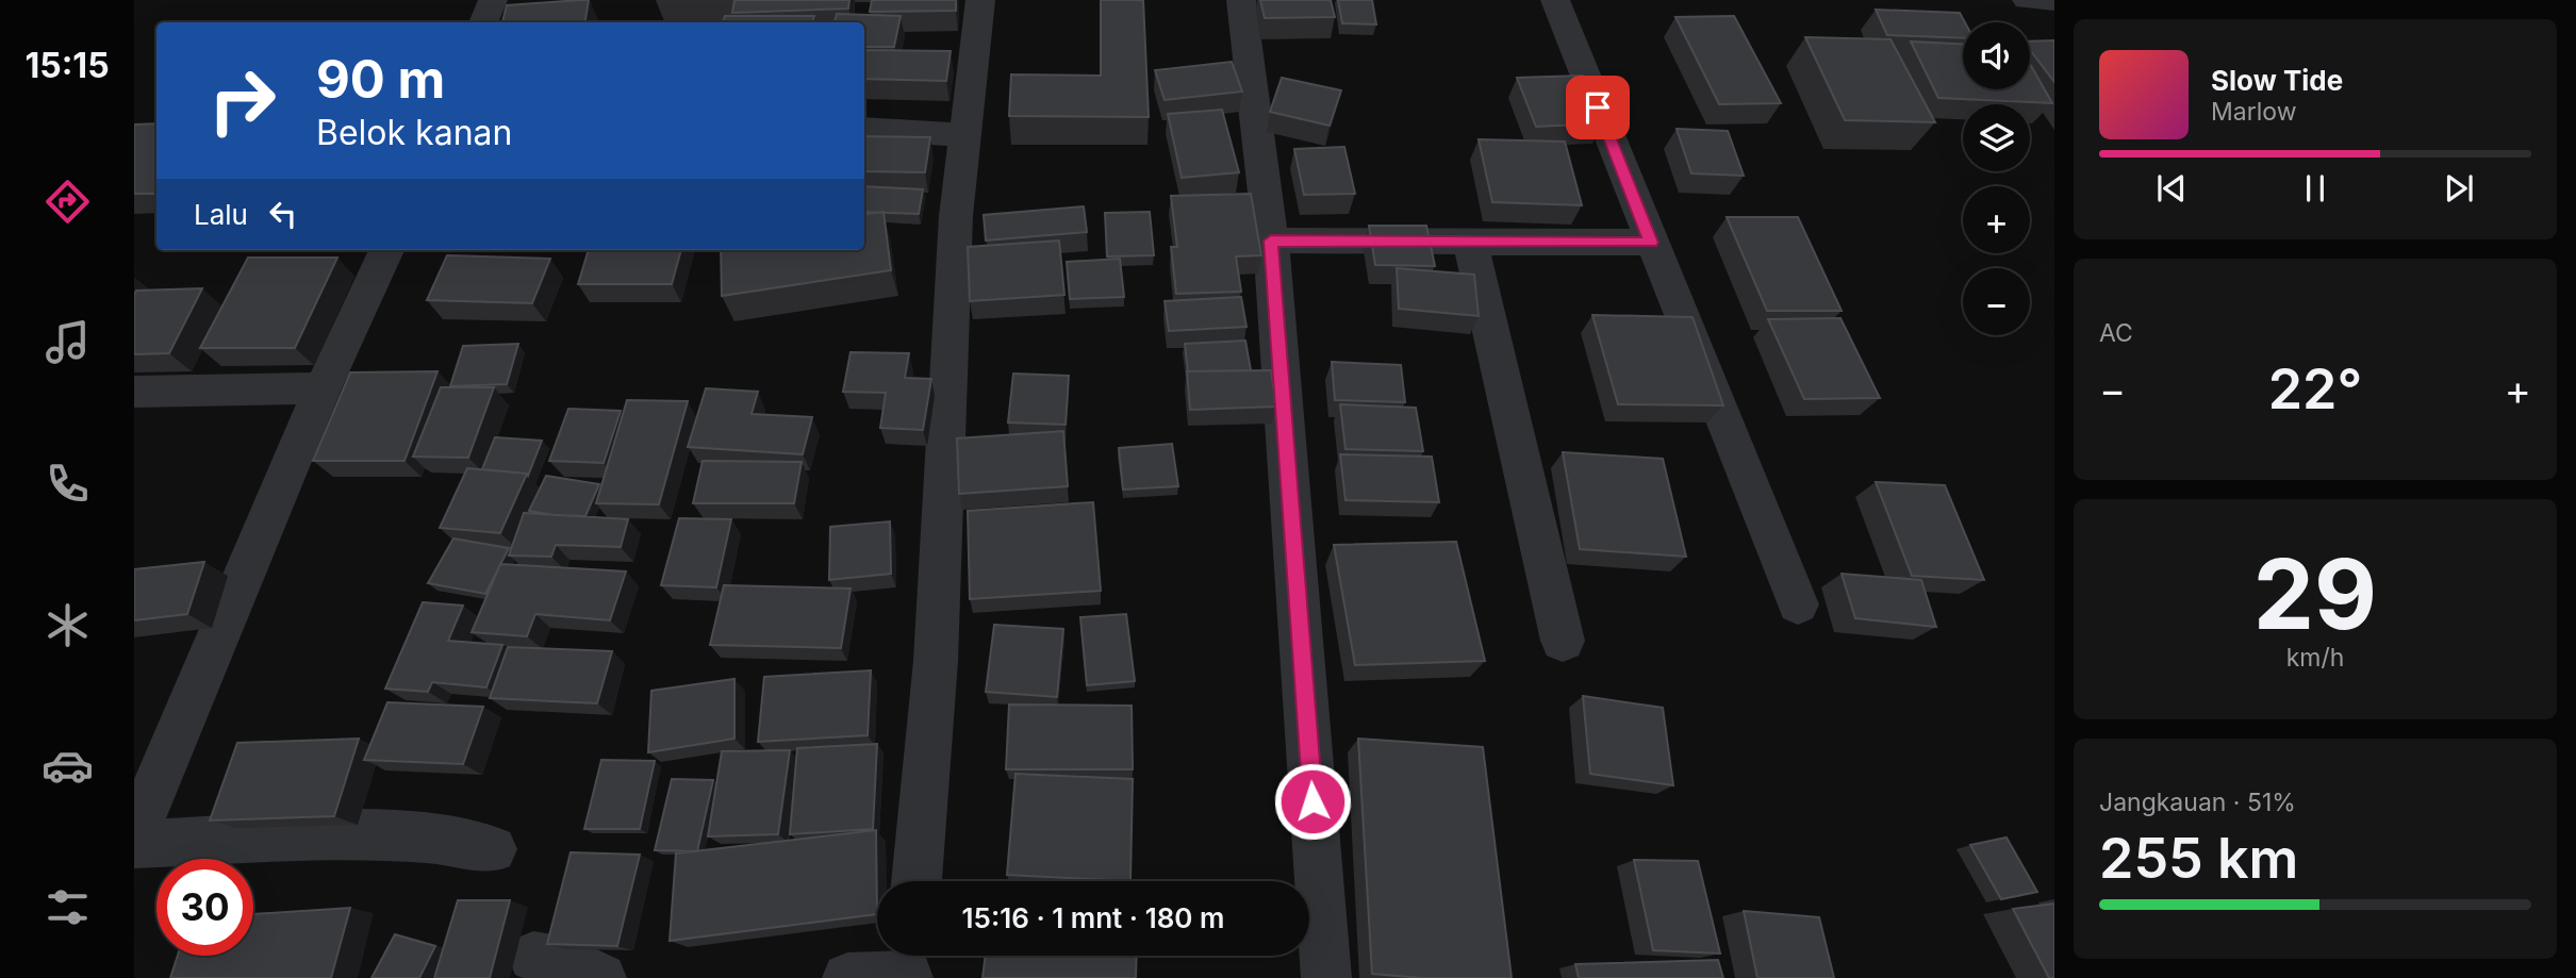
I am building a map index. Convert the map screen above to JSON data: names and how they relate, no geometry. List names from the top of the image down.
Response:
{
  "page": {
    "tabs": "15:15",
    "map_buttons": ["+", "−"],
    "turn": ["90 m", "Belok kanan"],
    "song": ["Slow Tide", "Marlow"],
    "then": "Lalu",
    "tile": [
      "AC",
      ["29", "km/h"],
      ["Jangkauan · 51%", "255 km"]
    ],
    "heat": ["−", "22°", "+"],
    "limit": "30",
    "trip": "15:16 · 1 mnt · 180 m"
  }
}
